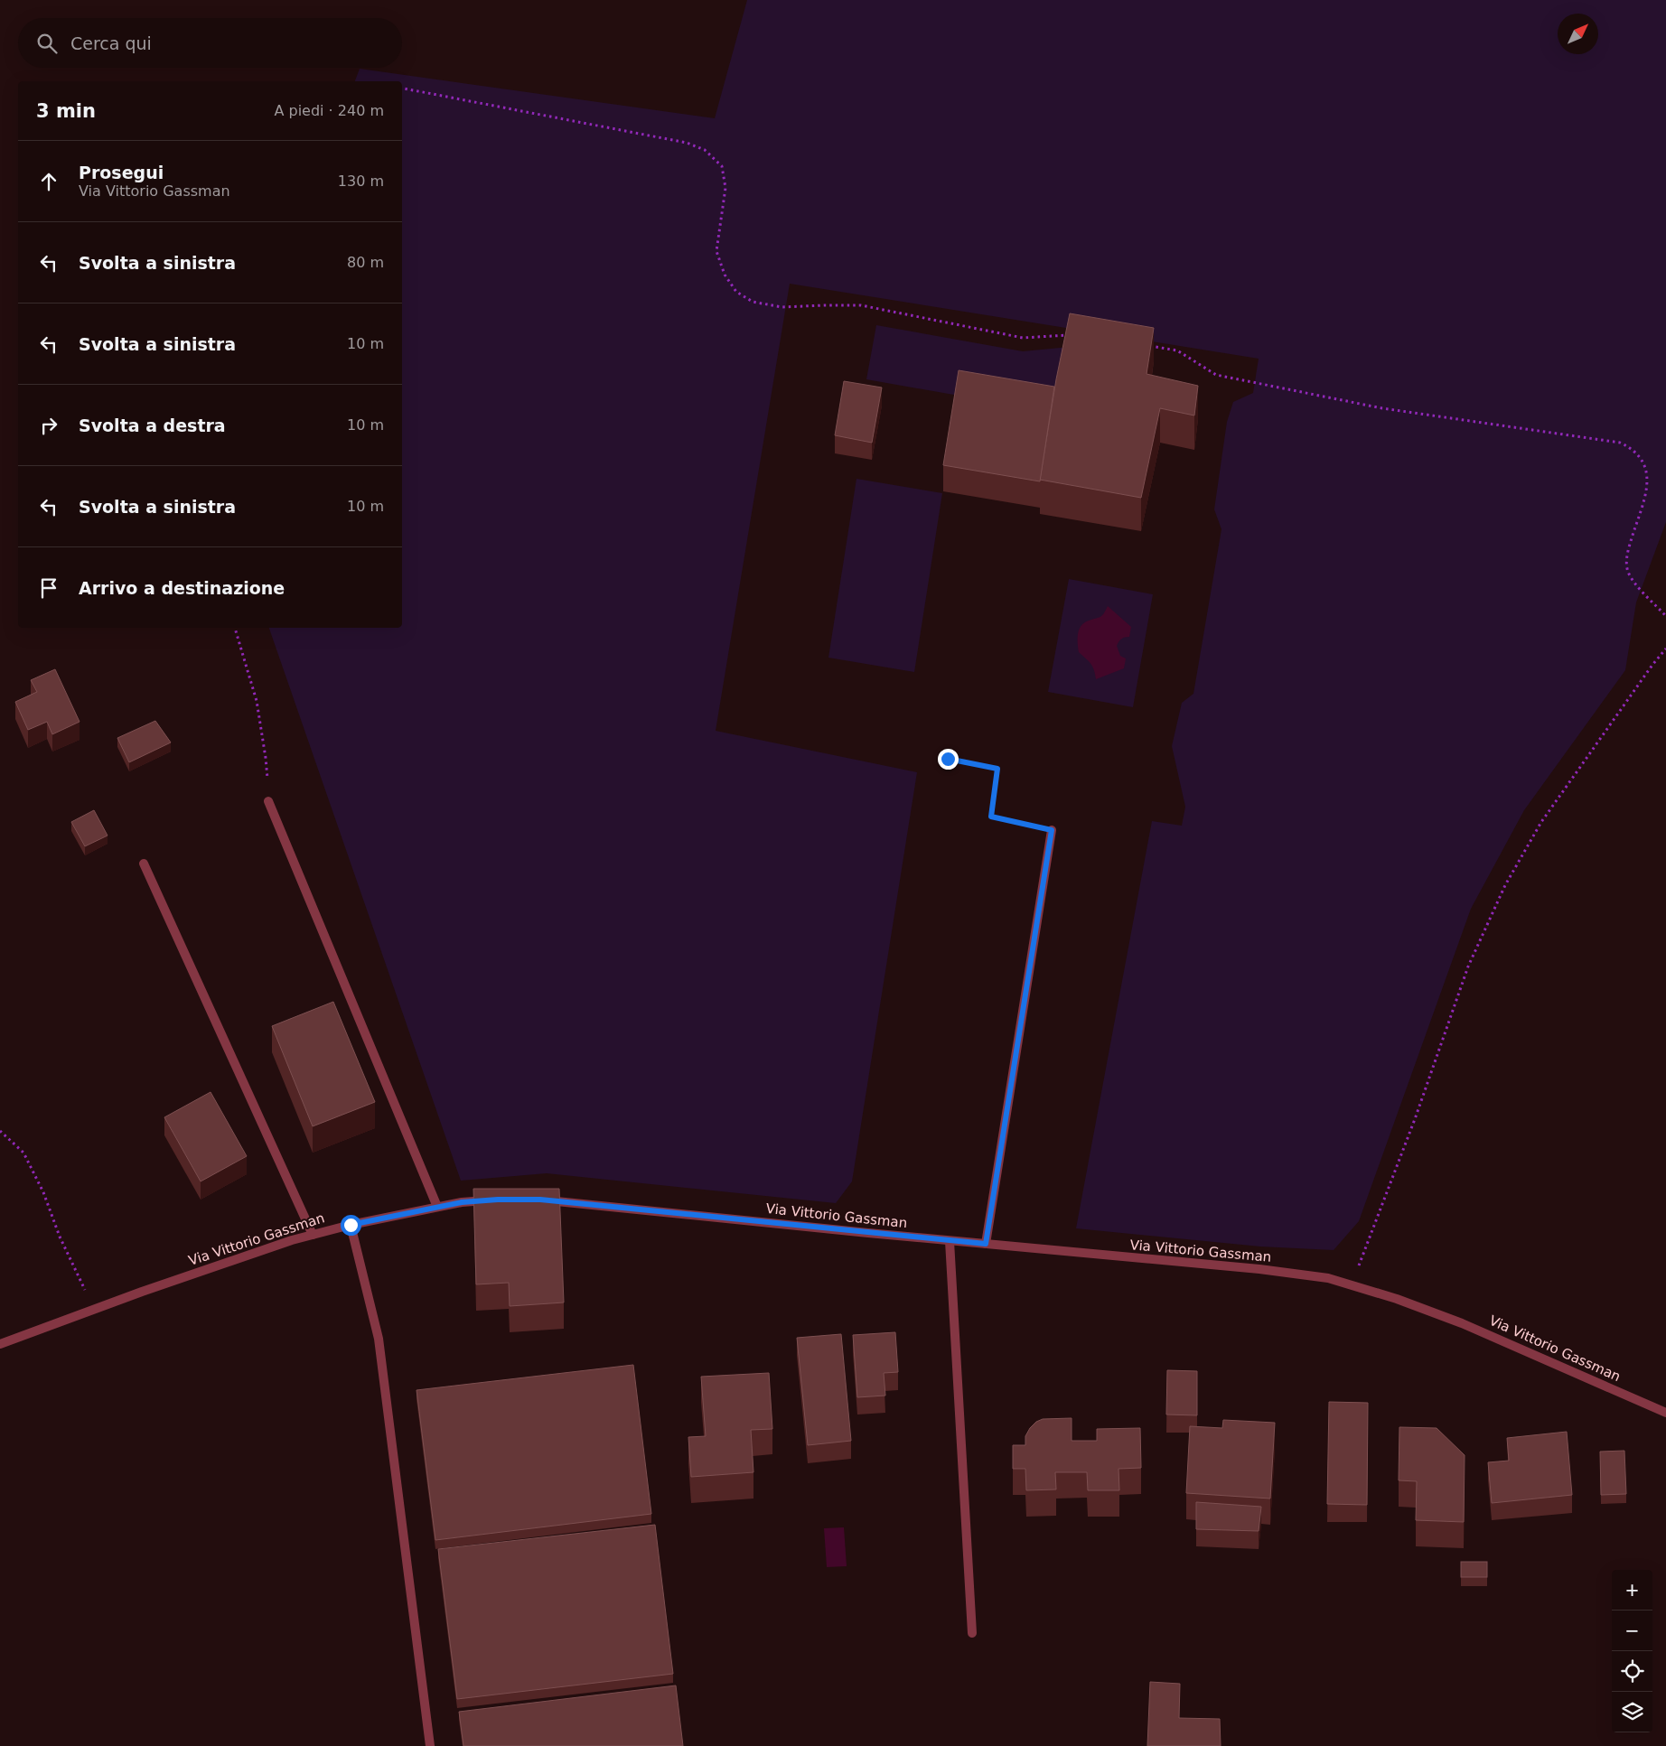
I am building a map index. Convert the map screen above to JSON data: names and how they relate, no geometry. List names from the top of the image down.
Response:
{
  "streets": {
    "street": ["Via Vittorio Gassman"]
  },
  "north": "top right",
  "page": {
    "search": "Cerca qui",
    "heading": ["3 min", "A piedi · 240 m"],
    "list": [
      ["Prosegui", "Via Vittorio Gassman", "130 m"],
      ["Svolta a sinistra", "80 m"],
      ["Svolta a sinistra", "10 m"],
      ["Svolta a destra", "10 m"],
      ["Svolta a sinistra", "10 m"],
      "Arrivo a destinazione"
    ],
    "map_buttons": ["+", "−"]
  }
}
